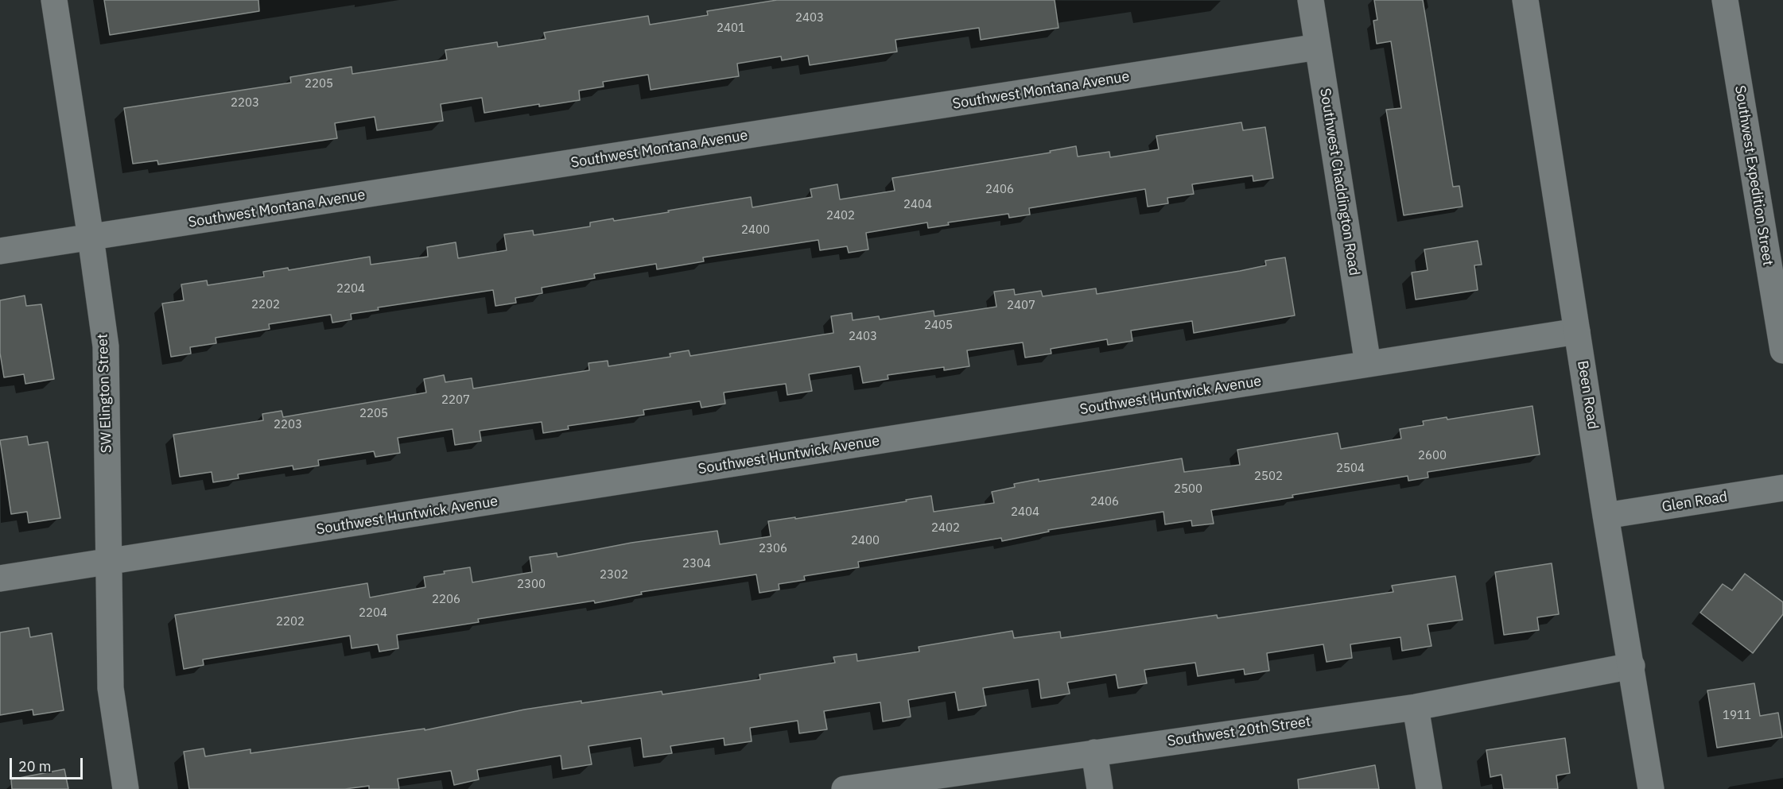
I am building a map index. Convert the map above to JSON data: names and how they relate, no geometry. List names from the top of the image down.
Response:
{
  "streets": {
    "street": [
      "Southwest Montana Avenue",
      "Southwest Expedition Street",
      "Southwest Chaddington Road",
      "SW Elington Street",
      "Been Road",
      "Southwest Huntwick Avenue",
      "Glen Road",
      "Southwest 20th Street"
    ]
  },
  "crossings": [
    ["Southwest Montana Avenue", "Southwest Chaddington Road"],
    ["Southwest Montana Avenue", "SW Elington Street"],
    ["Southwest Chaddington Road", "Southwest Huntwick Avenue"],
    ["SW Elington Street", "Southwest Huntwick Avenue"],
    ["Been Road", "Southwest Huntwick Avenue"],
    ["Been Road", "Glen Road"],
    ["Been Road", "Southwest 20th Street"]
  ],
  "house_numbers": [
    "2403",
    "2401",
    "2205",
    "2203",
    "2406",
    "2404",
    "2402",
    "2400",
    "2204",
    "2202",
    "2407",
    "2405",
    "2403",
    "2207",
    "2205",
    "2203",
    "2600",
    "2504",
    "2502",
    "2500",
    "2406",
    "2404",
    "2402",
    "2400",
    "2306",
    "2304",
    "2302",
    "2300",
    "2206",
    "2204",
    "2202",
    "1911"
  ],
  "scale_bar": "20 m"
}
